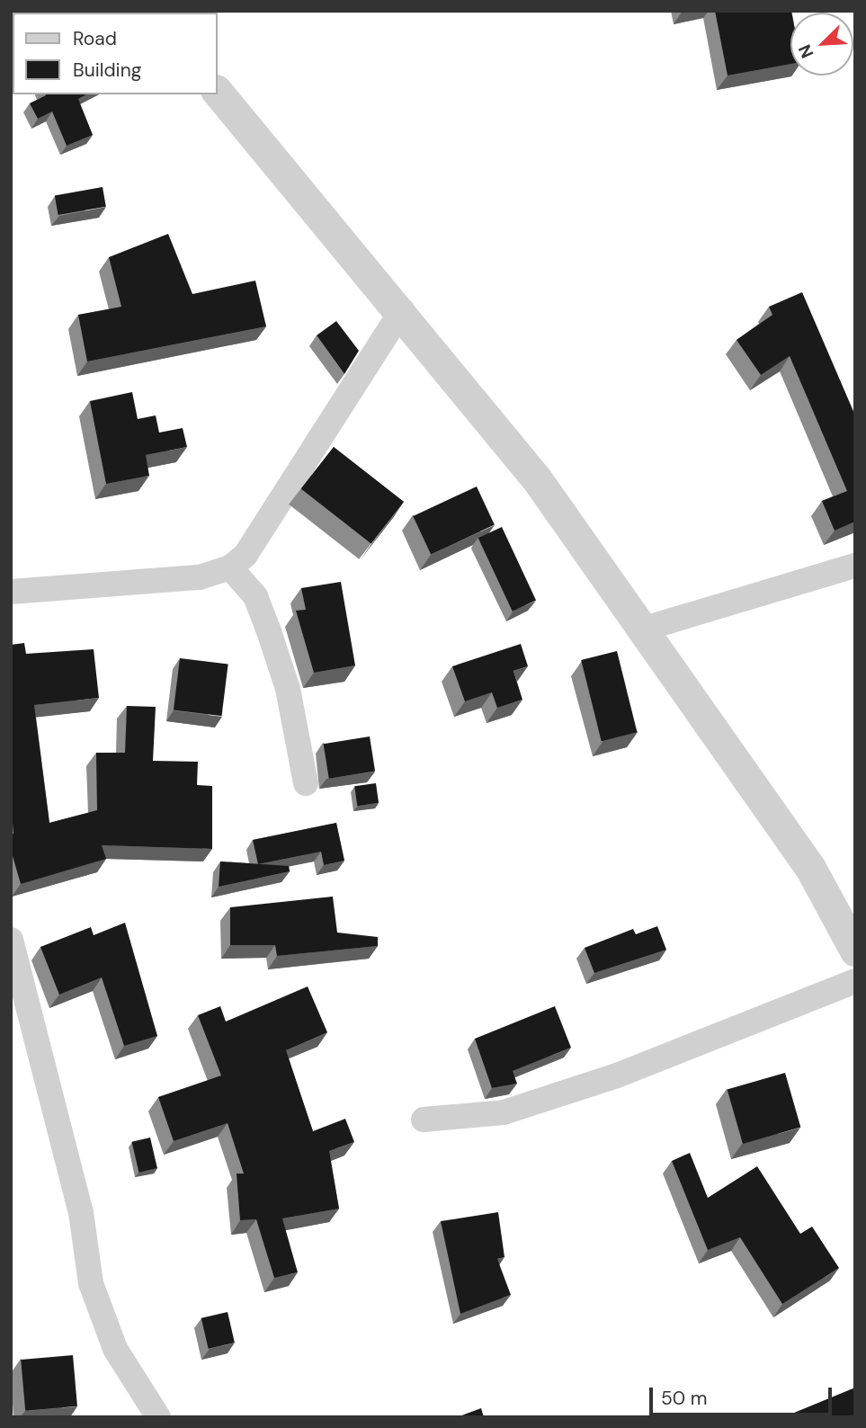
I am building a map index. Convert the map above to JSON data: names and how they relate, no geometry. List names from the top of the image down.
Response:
{
  "legend": ["Road", "Building"],
  "scale_bar": "50 m",
  "north": "bottom left"
}
